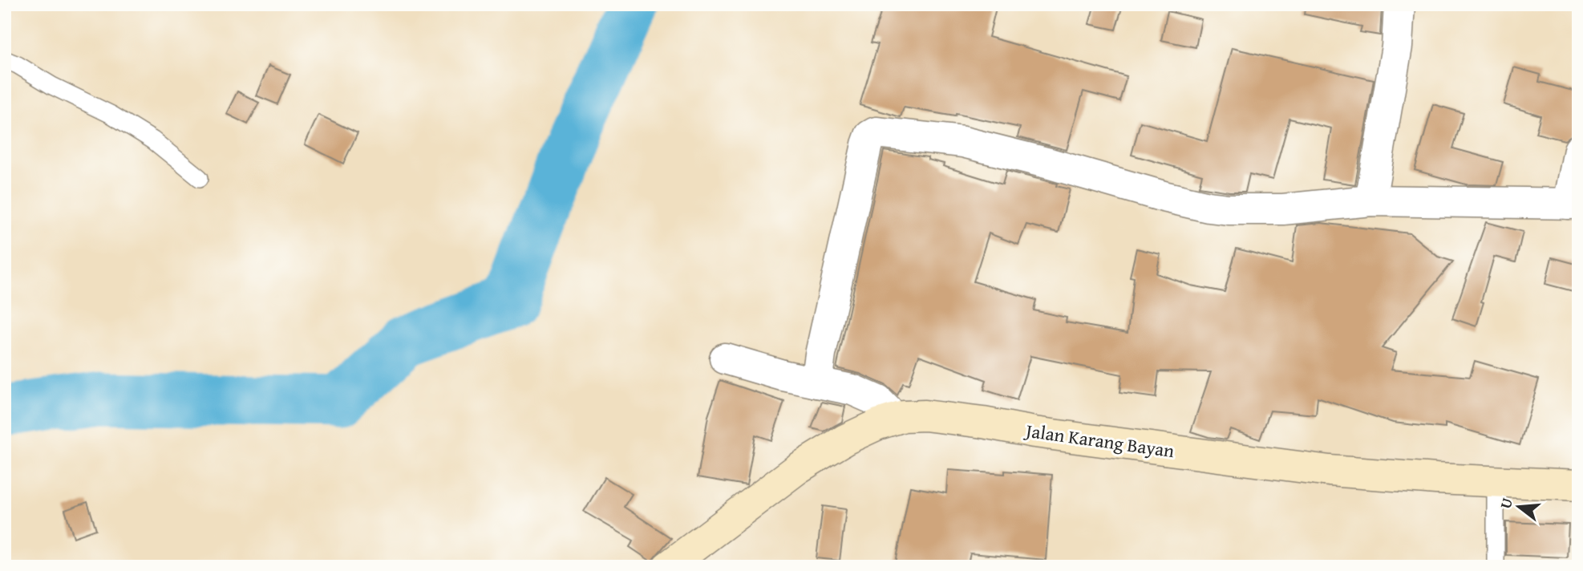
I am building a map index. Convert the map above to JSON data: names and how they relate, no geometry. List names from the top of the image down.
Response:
{
  "streets": {
    "street": ["Jalan Karang Bayan"]
  },
  "north": "left"
}
